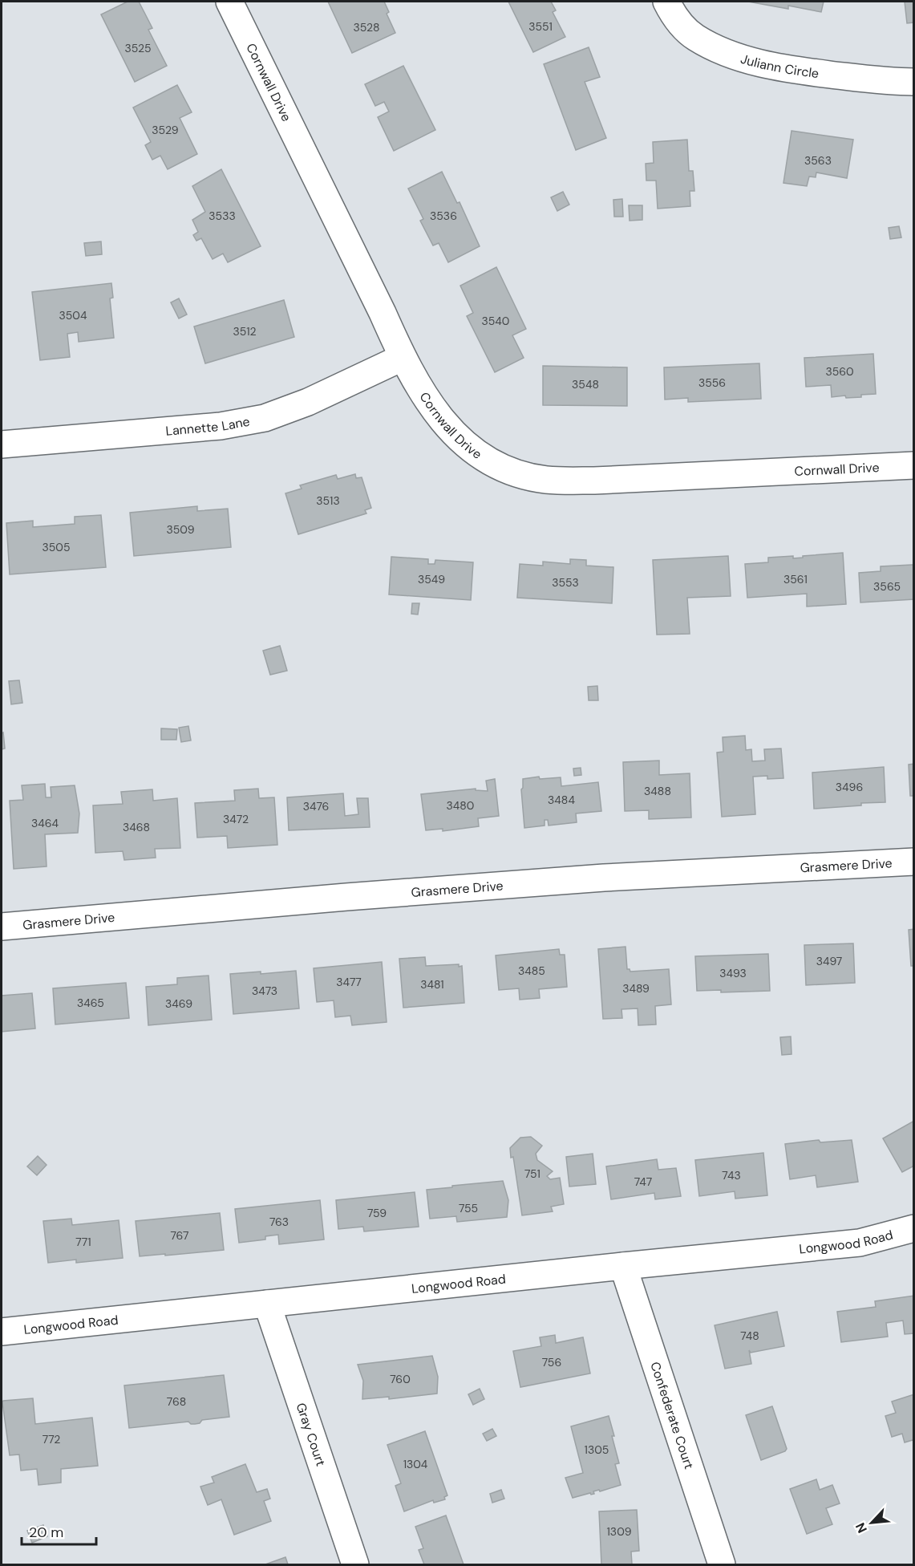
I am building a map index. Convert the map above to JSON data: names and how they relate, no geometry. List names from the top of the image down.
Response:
{
  "streets": {
    "street": [
      "Juliann Circle",
      "Cornwall Drive",
      "Lannette Lane",
      "Grasmere Drive",
      "Longwood Road",
      "Confederate Court",
      "Gray Court"
    ]
  },
  "crossings": [
    ["Cornwall Drive", "Lannette Lane"],
    ["Longwood Road", "Confederate Court"],
    ["Longwood Road", "Gray Court"]
  ],
  "house_numbers": [
    "3551",
    "3528",
    "3525",
    "3529",
    "3563",
    "3533",
    "3536",
    "3504",
    "3540",
    "3512",
    "3560",
    "3556",
    "3548",
    "3513",
    "3509",
    "3505",
    "3549",
    "3561",
    "3553",
    "3565",
    "3496",
    "3488",
    "3484",
    "3480",
    "3476",
    "3472",
    "3464",
    "3468",
    "3497",
    "3485",
    "3493",
    "3477",
    "3481",
    "3489",
    "3473",
    "3465",
    "3469",
    "751",
    "743",
    "747",
    "755",
    "759",
    "763",
    "767",
    "771",
    "748",
    "756",
    "760",
    "768",
    "772",
    "1305",
    "1304",
    "1309"
  ],
  "scale_bar": "20 m",
  "north": "bottom left"
}
